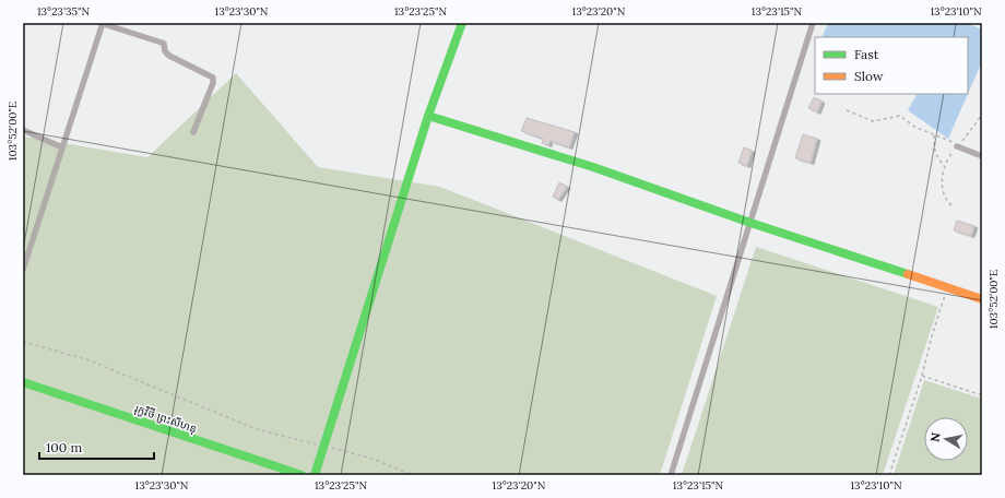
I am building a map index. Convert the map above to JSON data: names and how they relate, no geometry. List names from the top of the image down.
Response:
{
  "streets": {
    "street": ["រុក្ខវិថី ព្រះសីហនុ"]
  },
  "legend": ["Fast", "Slow"],
  "scale_bar": "100 m",
  "north": "left",
  "coordinates": [
    "13°23'35\"N",
    "13°23'30\"N",
    "13°23'25\"N",
    "13°23'20\"N",
    "13°23'15\"N",
    "13°23'10\"N",
    "103°52'00\"E"
  ]
}
